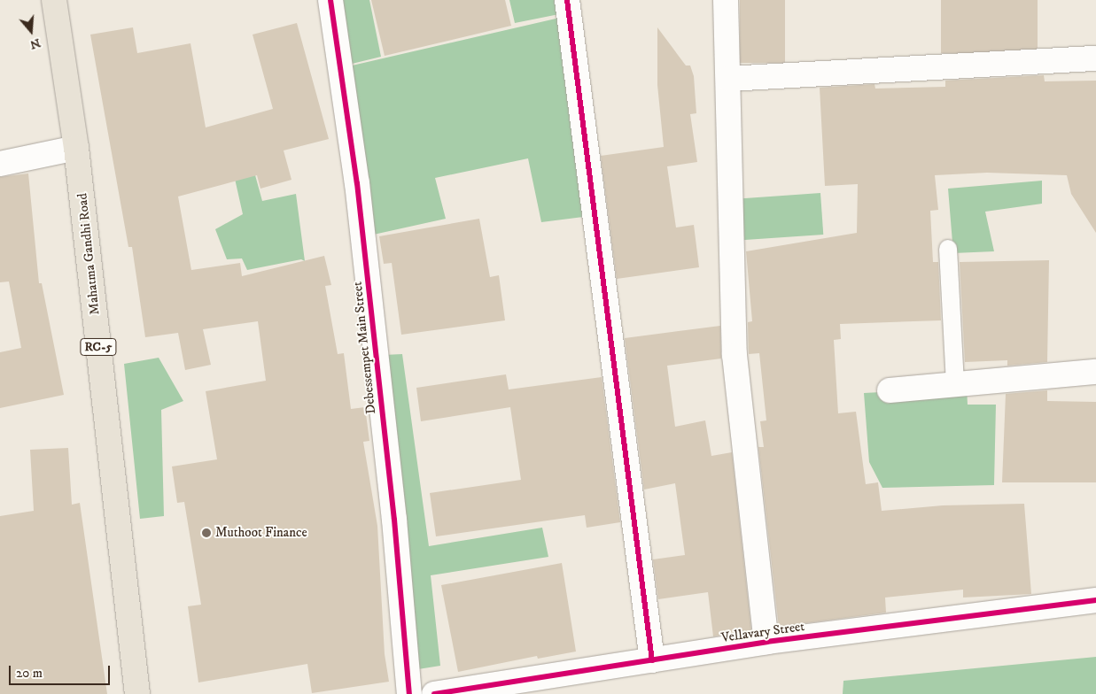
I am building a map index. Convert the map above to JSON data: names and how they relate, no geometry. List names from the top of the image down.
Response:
{
  "streets": {
    "main road": ["Mahatma Gandhi Road", "RC-5"],
    "street": ["Debessempet Main Street", "Vellavary Street"]
  },
  "places": ["Muthoot Finance"],
  "scale_bar": "20 m",
  "north": "bottom"
}
